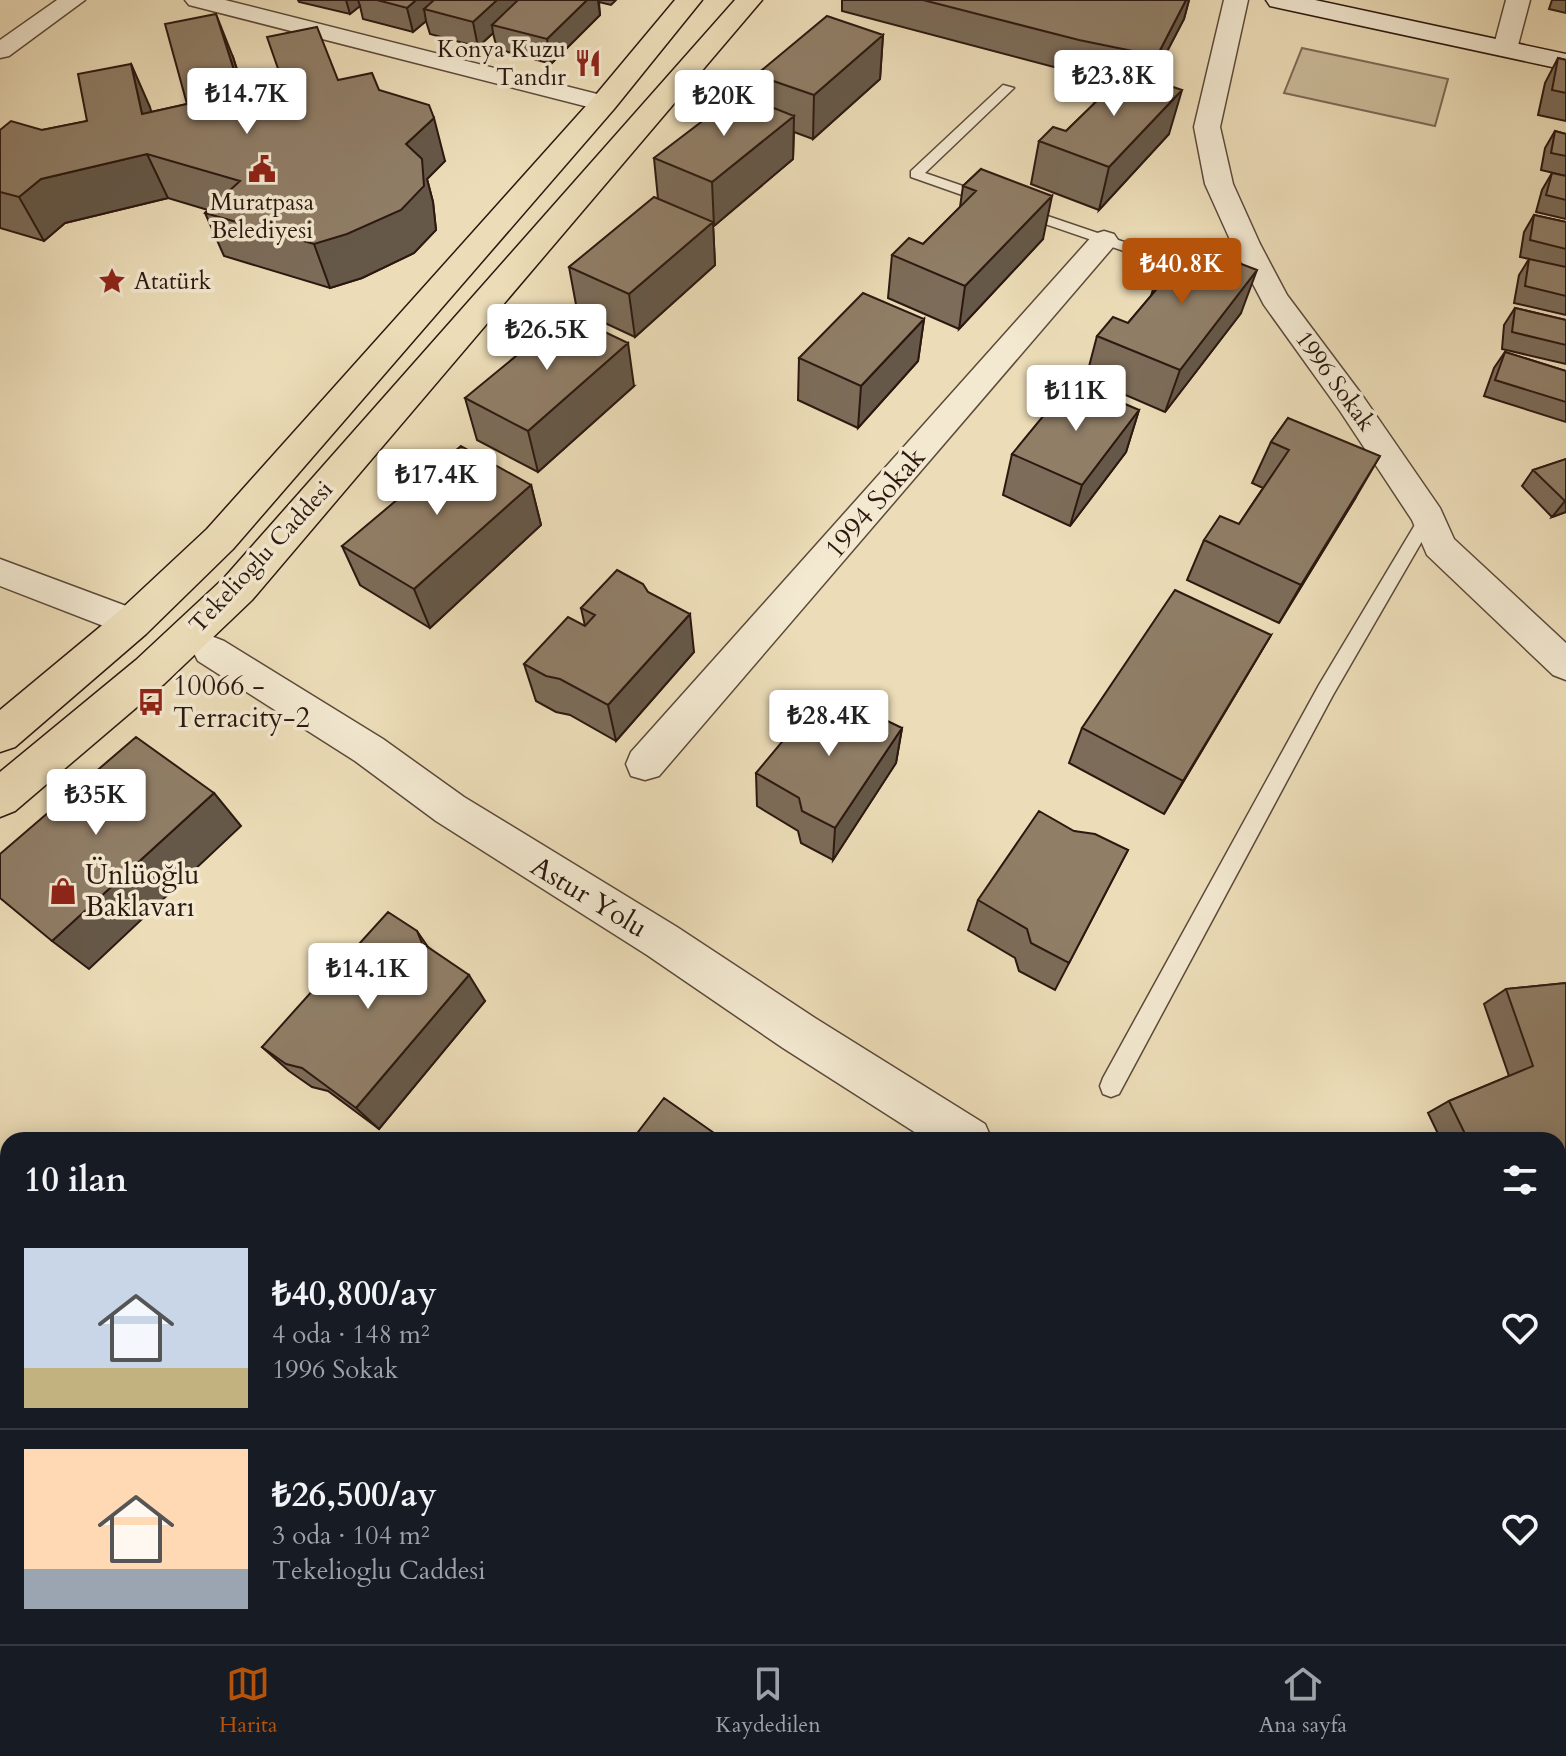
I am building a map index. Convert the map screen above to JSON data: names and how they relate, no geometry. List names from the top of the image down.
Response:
{
  "streets": {
    "main road": ["Tekelioglu Caddesi"],
    "street": ["1996 Sokak", "1994 Sokak", "Astur Yolu"]
  },
  "places": {
    "restaurant": ["Konya Kuzu Tandır"],
    "public building": ["Muratpasa Belediyesi"],
    "place": ["Atatürk"],
    "bus stop": ["10066 - Terracity-2"],
    "shop": ["Ünlüoğlu Baklavarı"]
  },
  "page": {
    "price": [
      "₺23.8K",
      "₺14.7K",
      "₺20K",
      "₺40.8K",
      "₺26.5K",
      "₺11K",
      "₺17.4K",
      "₺28.4K",
      "₺35K",
      "₺14.1K"
    ],
    "heading": "10 ilan",
    "list": [
      {
        "name": "₺40,800/ay",
        "note": "4 oda · 148 m² · 1996 Sokak"
      },
      {
        "name": "₺26,500/ay",
        "note": "3 oda · 104 m² · Tekelioglu Caddesi"
      }
    ],
    "tabs": ["Harita", "Kaydedilen", "Ana sayfa"]
  }
}
